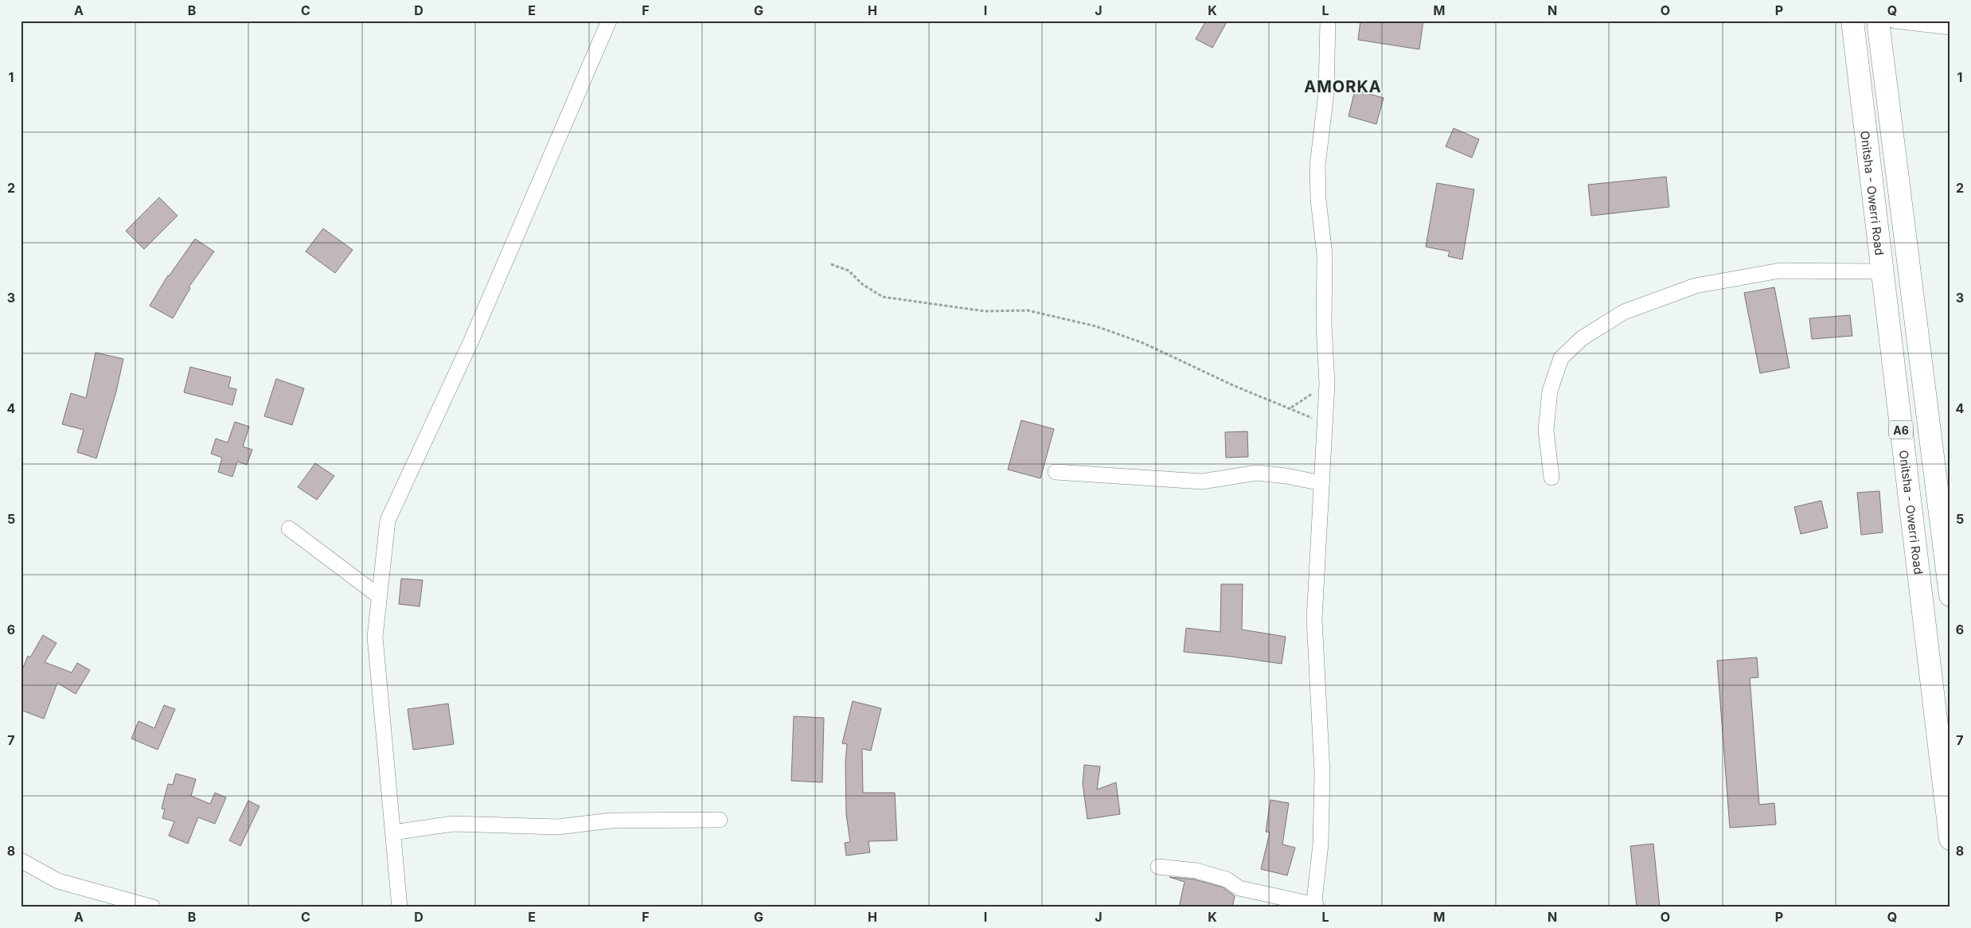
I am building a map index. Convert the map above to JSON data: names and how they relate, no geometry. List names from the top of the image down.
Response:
{
  "streets": {
    "highway": ["Onitsha - Owerri Road", "A6"]
  },
  "districts": ["AMORKA"],
  "grid": {
    "columns": [
      "A",
      "B",
      "C",
      "D",
      "E",
      "F",
      "G",
      "H",
      "I",
      "J",
      "K",
      "L",
      "M",
      "N",
      "O",
      "P",
      "Q"
    ],
    "rows": [
      "1",
      "2",
      "3",
      "4",
      "5",
      "6",
      "7",
      "8"
    ]
  }
}
